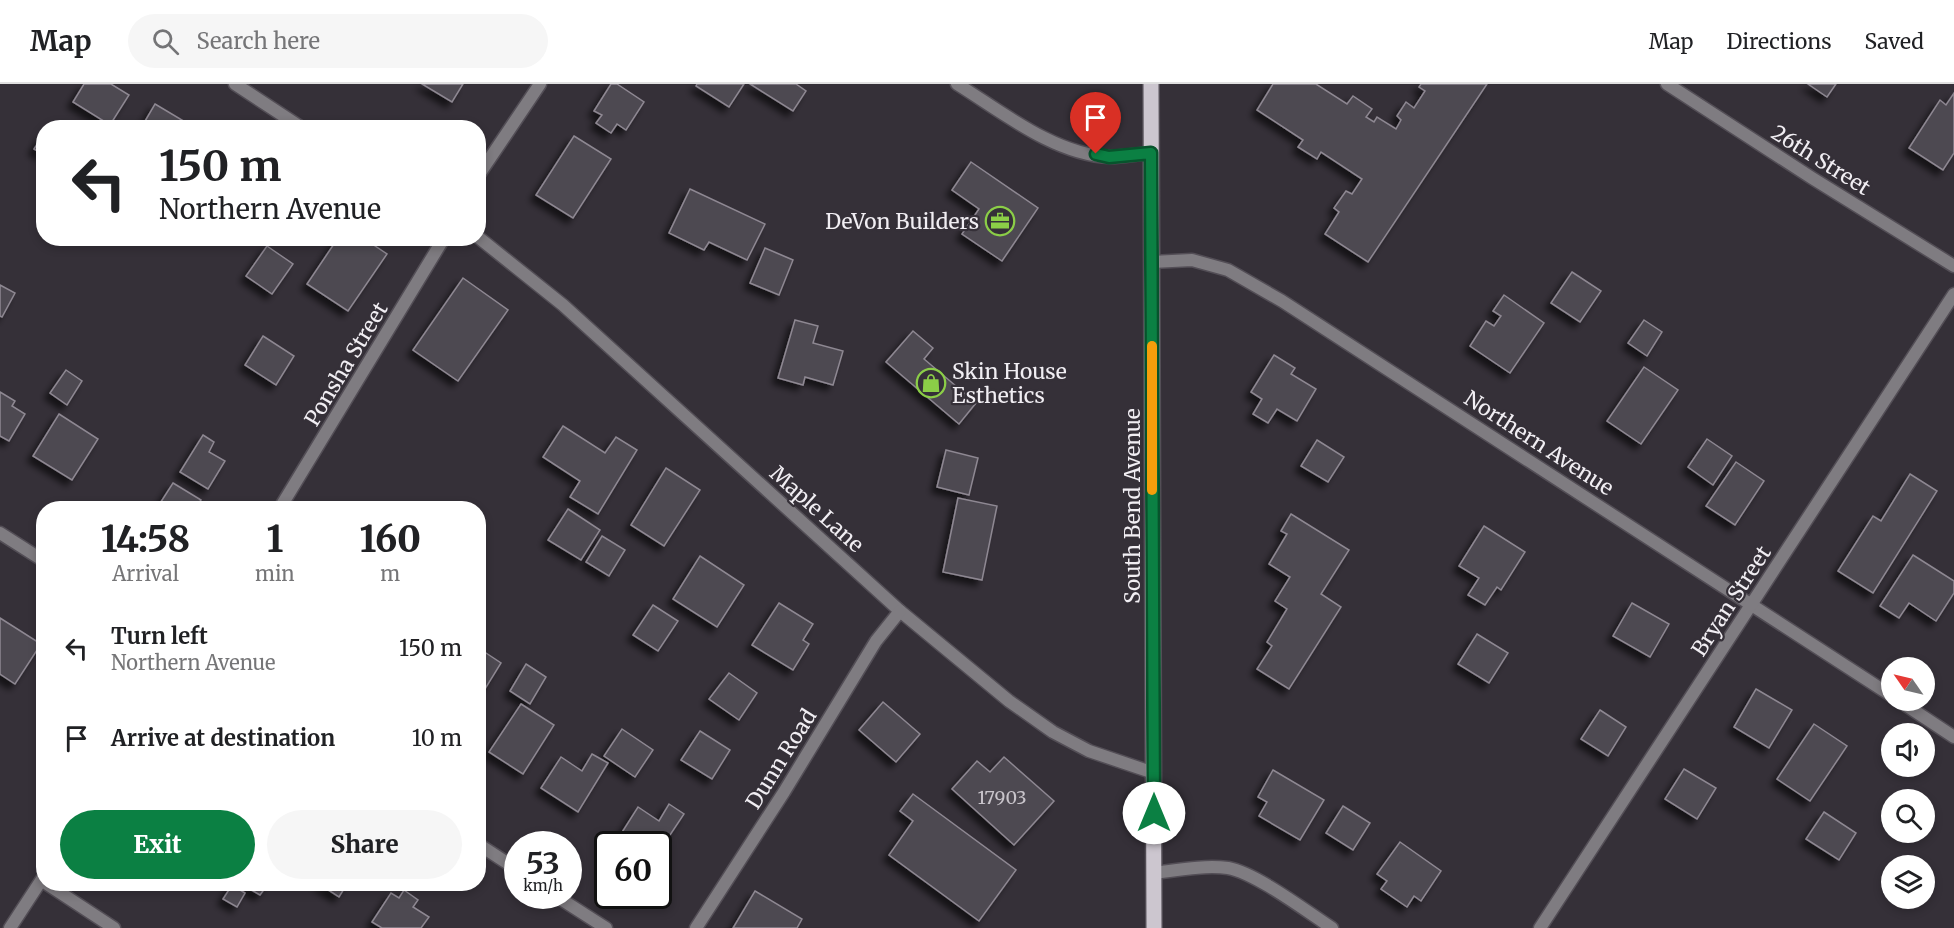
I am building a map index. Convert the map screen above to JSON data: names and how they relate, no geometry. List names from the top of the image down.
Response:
{
  "streets": {
    "main road": ["South Bend Avenue"],
    "street": [
      "26th Street",
      "Ponsha Street",
      "Northern Avenue",
      "Maple Lane",
      "Bryan Street",
      "Dunn Road"
    ]
  },
  "crossings": [
    ["Northern Avenue", "South Bend Avenue"],
    ["Northern Avenue", "Bryan Street"],
    ["South Bend Avenue", "Maple Lane"],
    ["Maple Lane", "Dunn Road"]
  ],
  "places": {
    "office": ["DeVon Builders"],
    "shop": ["Skin House Esthetics"]
  },
  "house_numbers": ["17903"],
  "north": "top left",
  "page": {
    "header": "Map",
    "search": "Search here",
    "nav": ["Map", "Directions", "Saved"],
    "turn": ["150 m", "Northern Avenue"],
    "eta": [
      "14:58",
      "Arrival",
      "1",
      "min",
      "160",
      "m"
    ],
    "list": [
      {
        "name": "Turn left",
        "note": "Northern Avenue",
        "value": "150 m"
      },
      {
        "name": "Arrive at destination",
        "value": "10 m"
      }
    ],
    "buttons": ["Exit", "Share"],
    "speed": "53 km/h",
    "limit": "60"
  }
}
